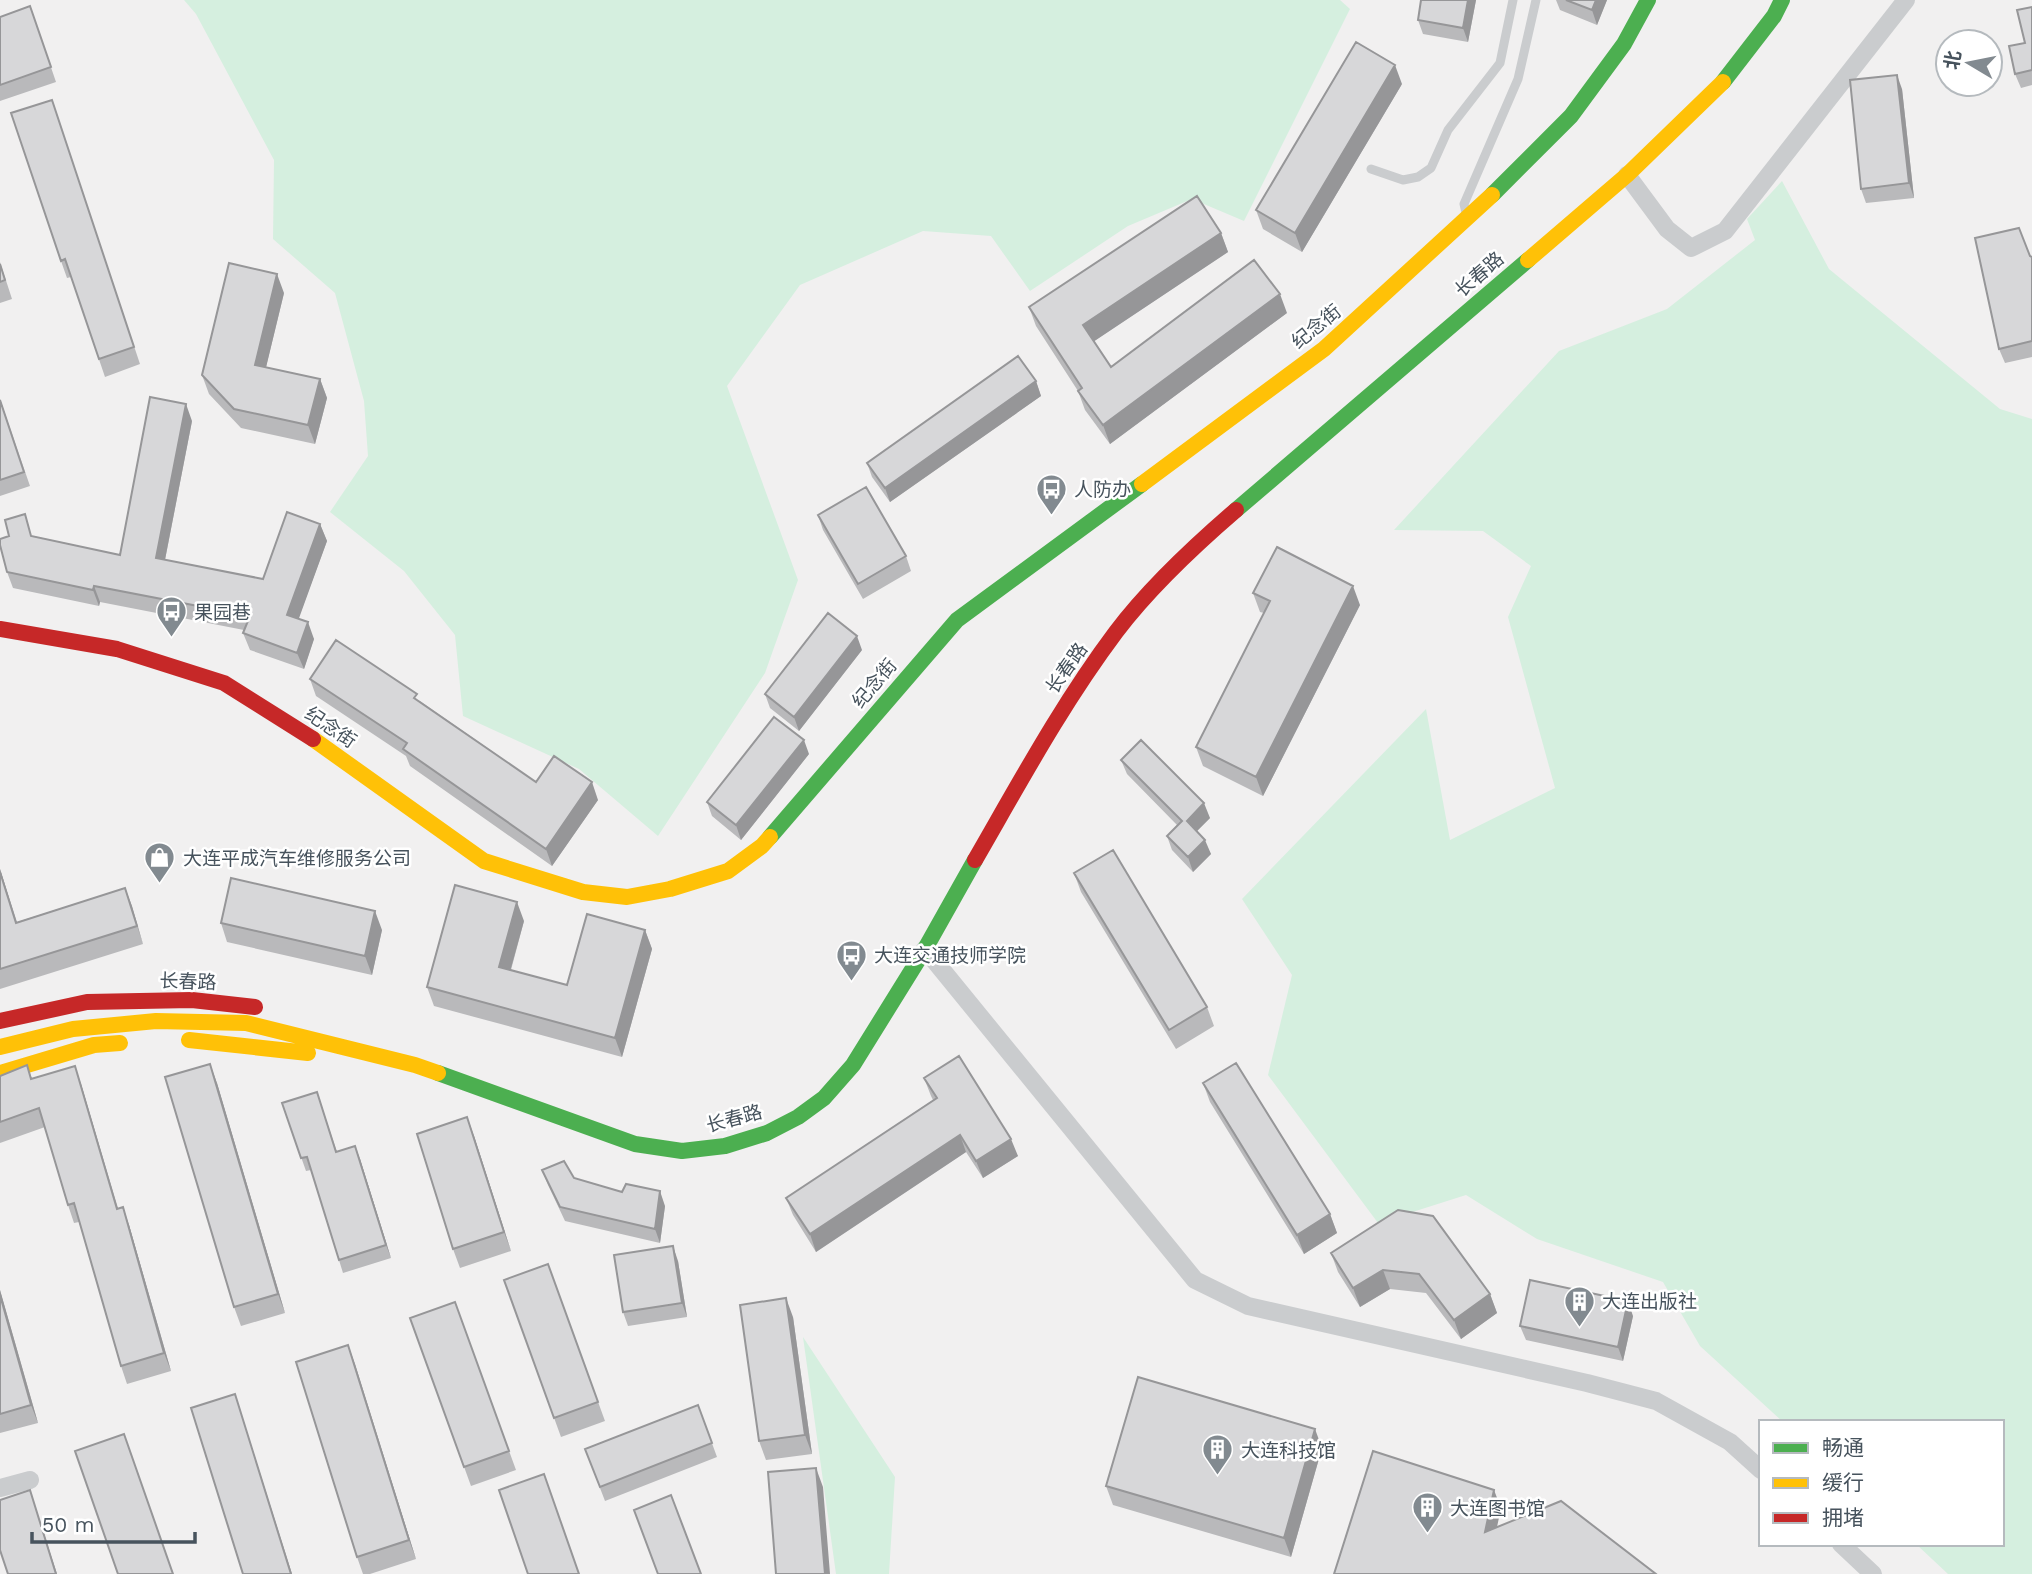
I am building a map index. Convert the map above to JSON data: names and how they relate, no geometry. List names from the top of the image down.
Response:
{
  "streets": {
    "main road": ["长春路", "纪念街"]
  },
  "places": {
    "bus stop": ["人防办", "果园巷", "大连交通技师学院"],
    "shop": ["大连平成汽车维修服务公司"],
    "building": ["大连出版社", "大连科技馆", "大连图书馆"]
  },
  "legend": ["畅通", "缓行", "拥堵"],
  "scale_bar": "50 m",
  "north": "left"
}
